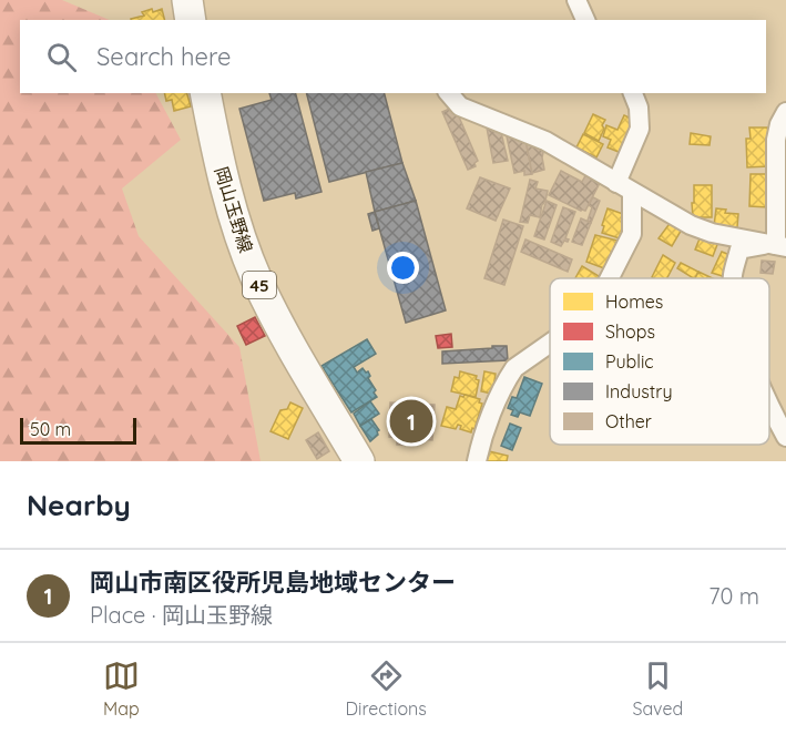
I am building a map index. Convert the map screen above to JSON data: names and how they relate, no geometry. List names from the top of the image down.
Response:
{
  "streets": {
    "main road": ["岡山玉野線", "45"]
  },
  "legend": [
    "Homes",
    "Shops",
    "Public",
    "Industry",
    "Other"
  ],
  "scale_bar": "50 m",
  "page": {
    "search": "Search here",
    "pins": "1",
    "scale": "50 m",
    "heading": "Nearby",
    "list": [
      {
        "mark": "1",
        "name": "岡山市南区役所児島地域センター",
        "note": "Place · 岡山玉野線",
        "value": "70 m"
      }
    ],
    "nav": ["Map", "Directions", "Saved"]
  }
}
